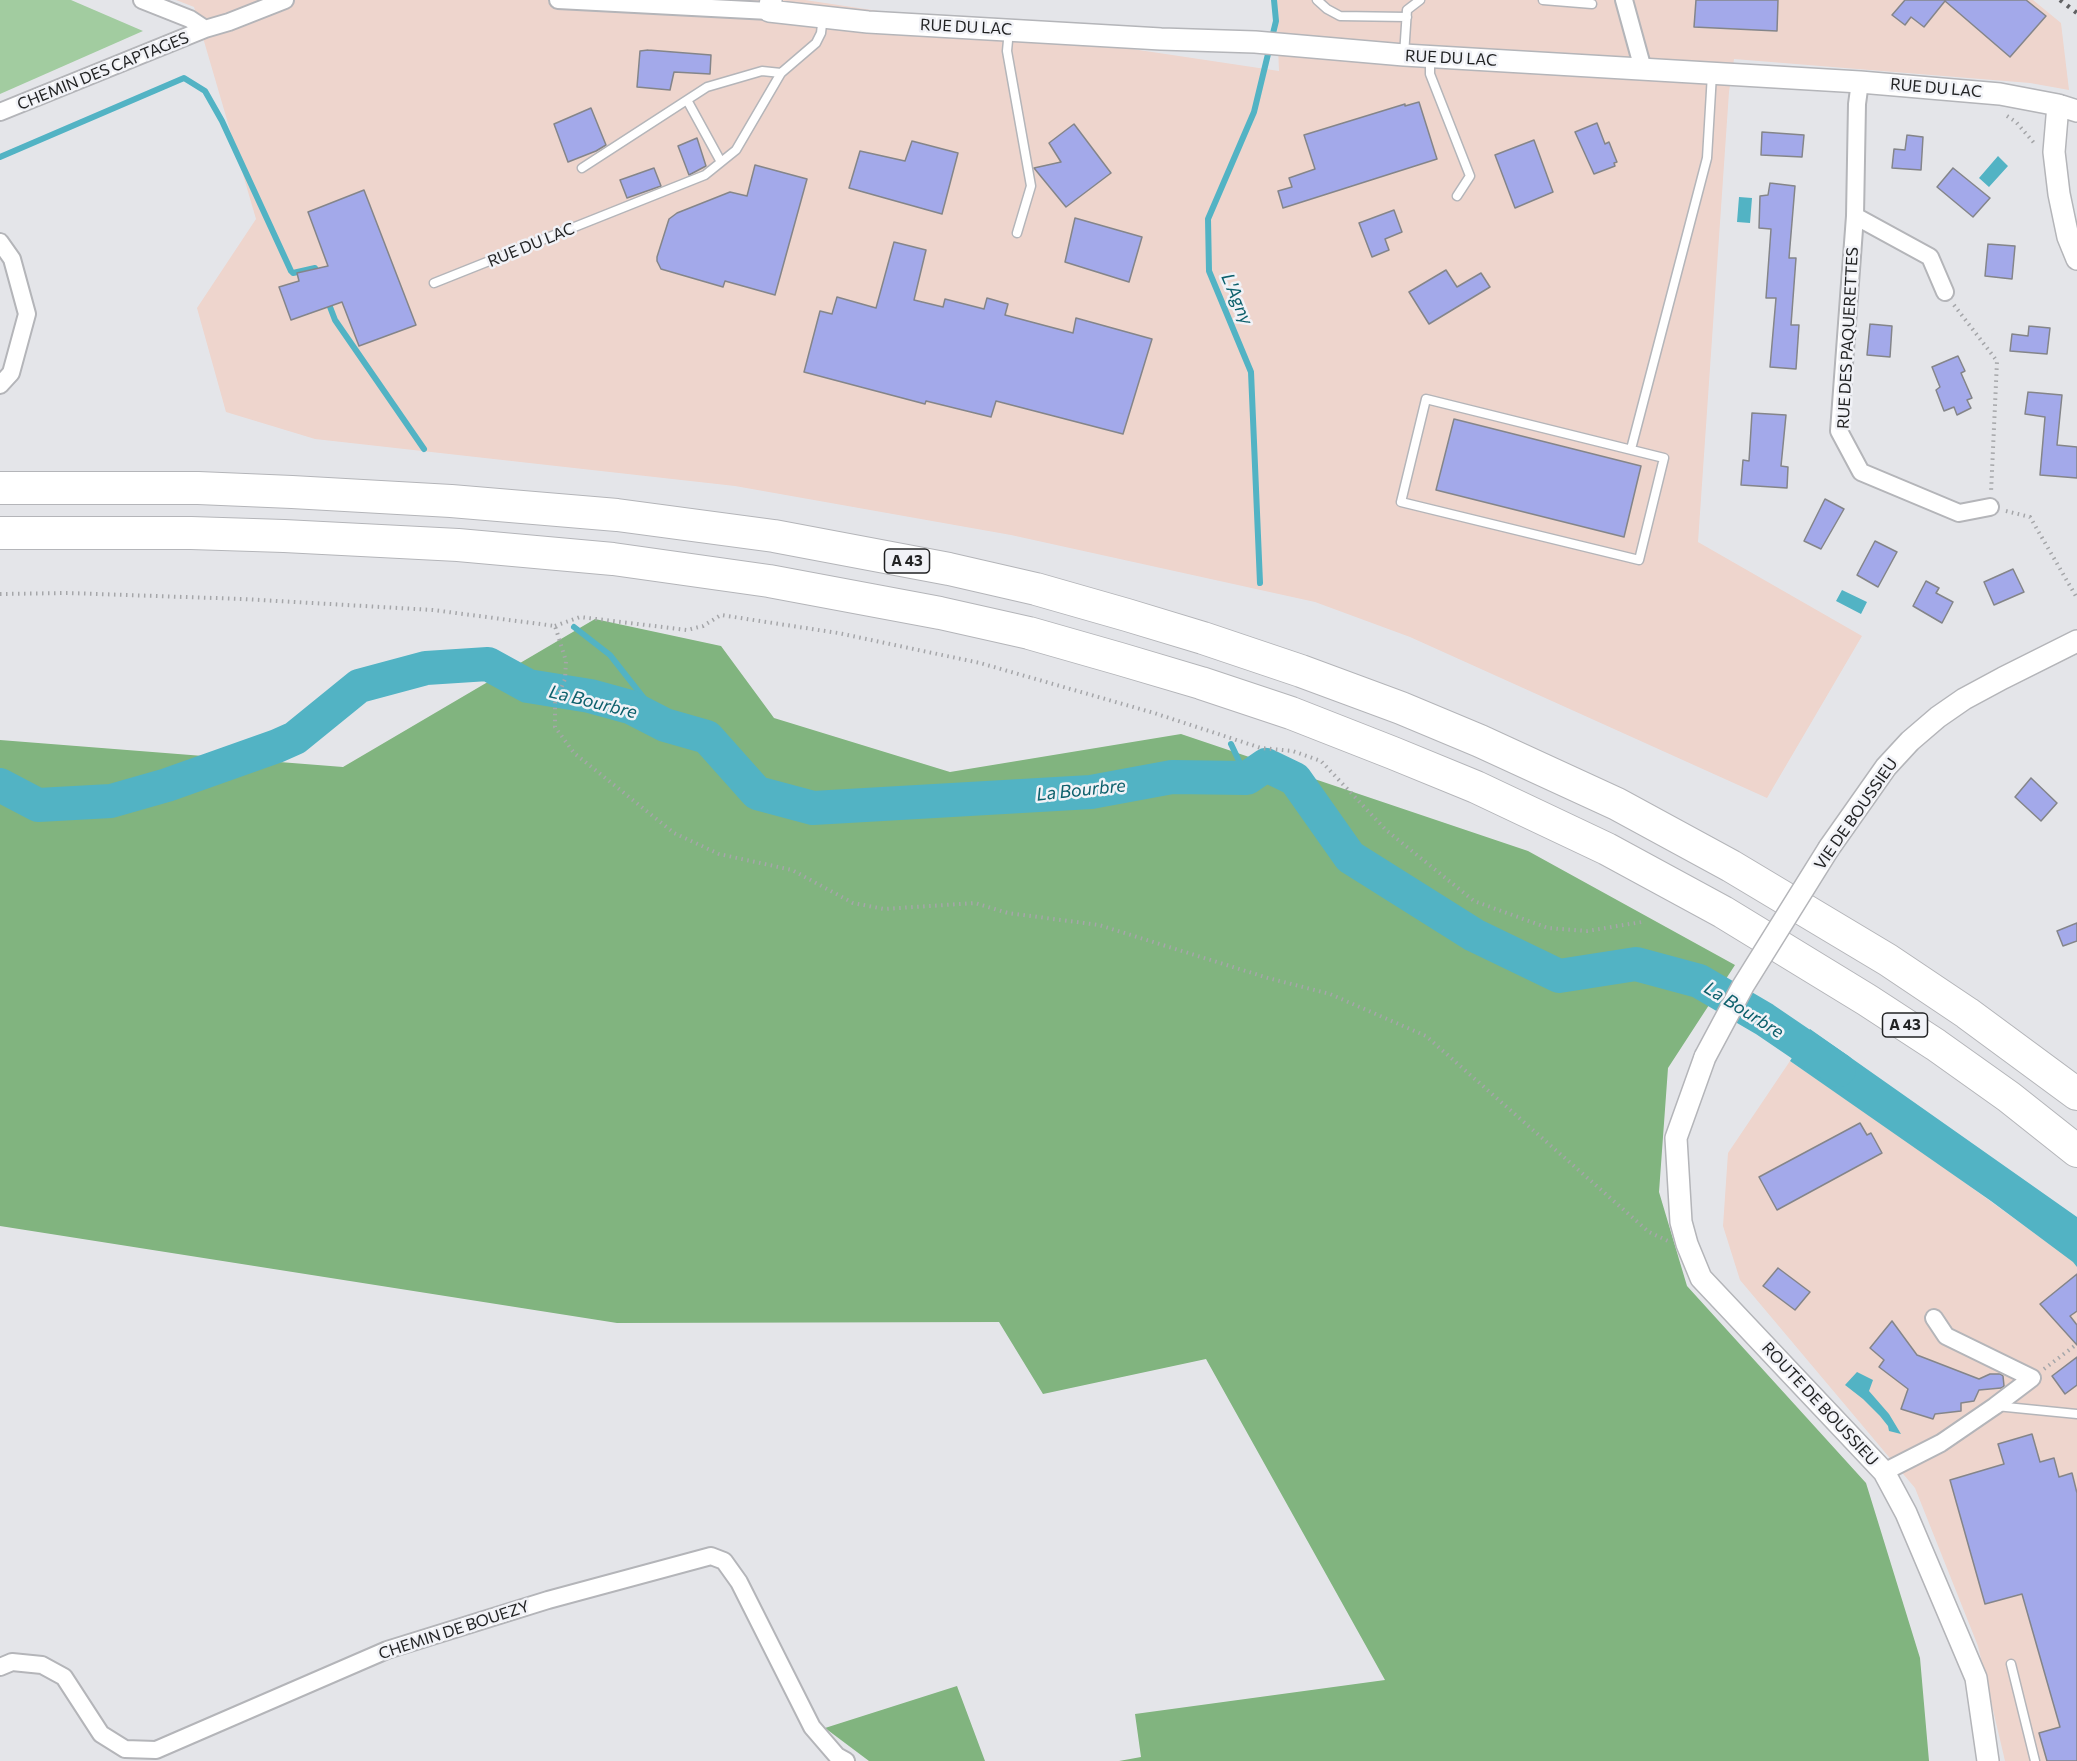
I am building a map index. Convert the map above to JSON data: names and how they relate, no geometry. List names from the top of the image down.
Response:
{
  "streets": {
    "highway": ["A 43"],
    "street": [
      "RUE DU LAC",
      "CHEMIN DES CAPTAGES",
      "RUE DES PAQUERETTES",
      "VIE DE BOUSSIEU",
      "ROUTE DE BOUSSIEU",
      "CHEMIN DE BOUEZY"
    ]
  },
  "crossings": [
    ["RUE DU LAC", "RUE DES PAQUERETTES"],
    ["VIE DE BOUSSIEU", "ROUTE DE BOUSSIEU"]
  ],
  "water": ["L'Agny", "La Bourbre"]
}
